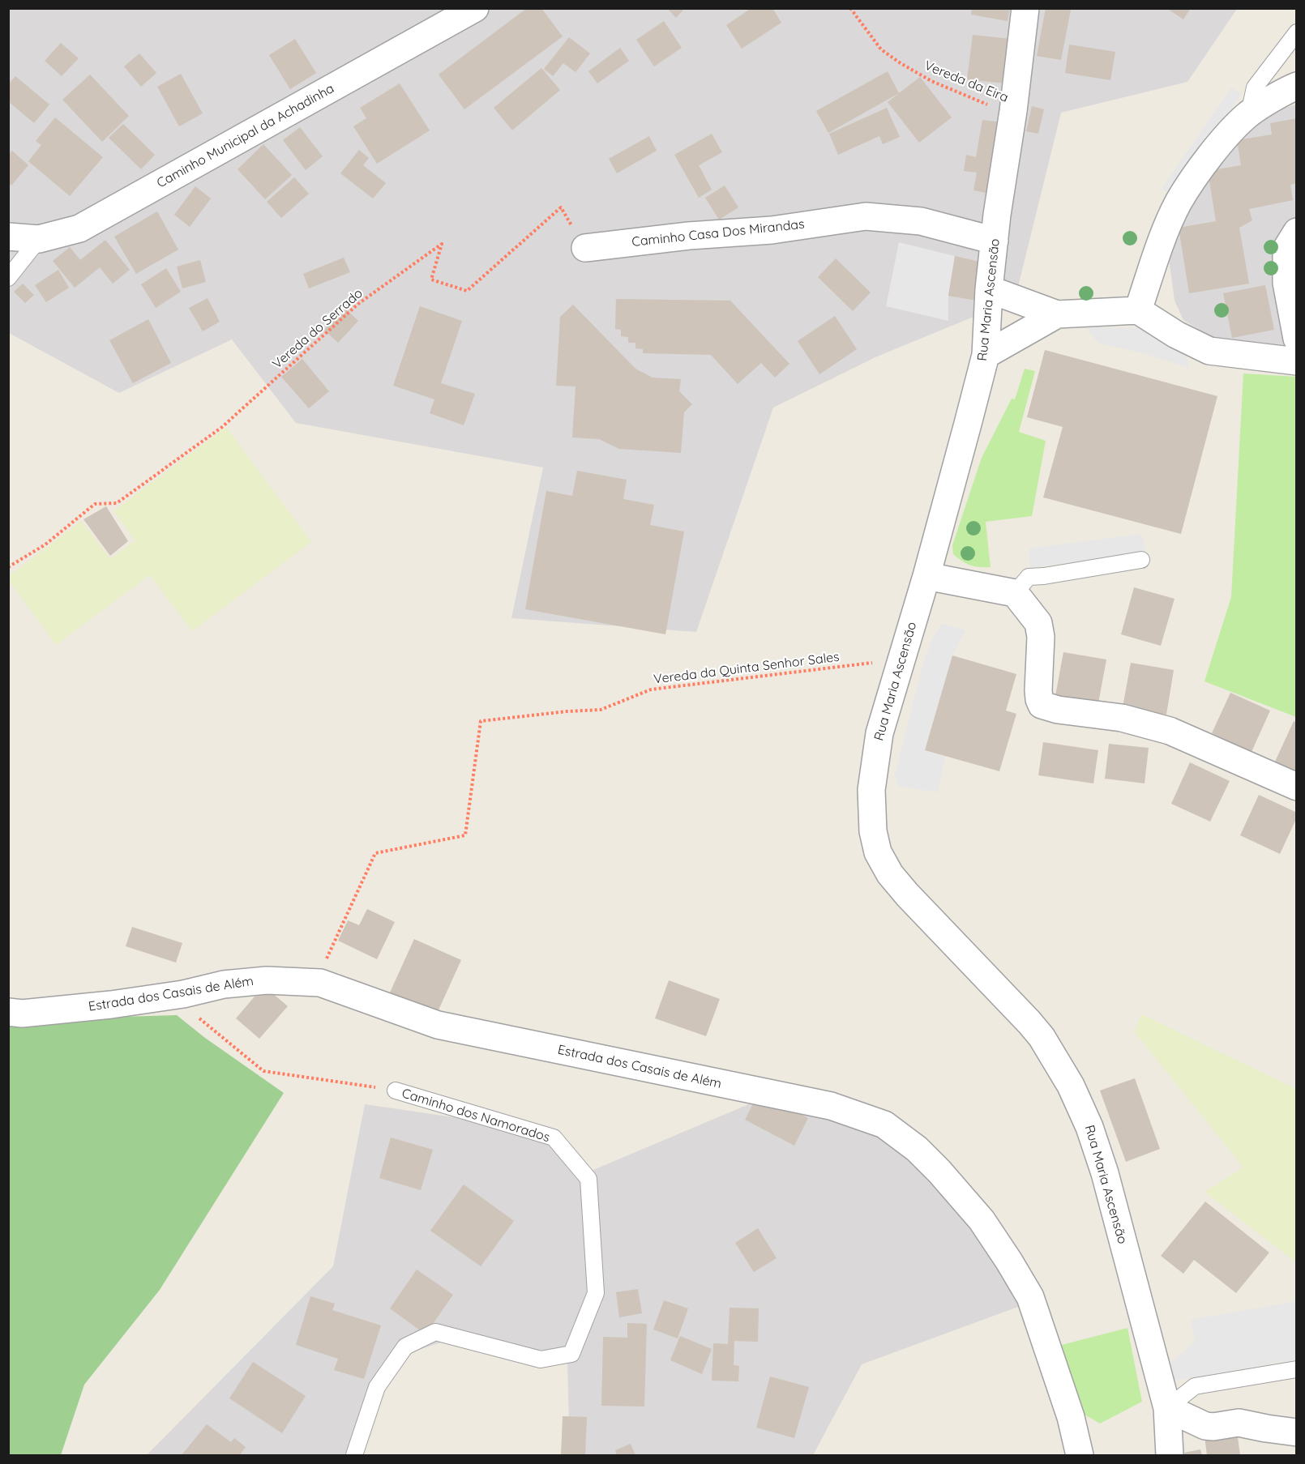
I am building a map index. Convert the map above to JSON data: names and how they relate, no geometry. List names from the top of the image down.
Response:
{
  "streets": {
    "street": [
      "Caminho Municipal da Achadinha",
      "Caminho Casa Dos Mirandas",
      "Rua Maria Ascensão",
      "Estrada dos Casais de Além"
    ],
    "lane": ["Caminho dos Namorados"],
    "path": ["Vereda da Eira", "Vereda do Serrado", "Vereda da Quinta Senhor Sales"]
  },
  "crossings": [
    ["Vereda da Eira", "Rua Maria Ascensão"],
    ["Caminho Casa Dos Mirandas", "Rua Maria Ascensão"],
    ["Caminho Casa Dos Mirandas", "Vereda do Serrado"],
    ["Rua Maria Ascensão", "Vereda da Quinta Senhor Sales"],
    ["Vereda da Quinta Senhor Sales", "Estrada dos Casais de Além"]
  ]
}
